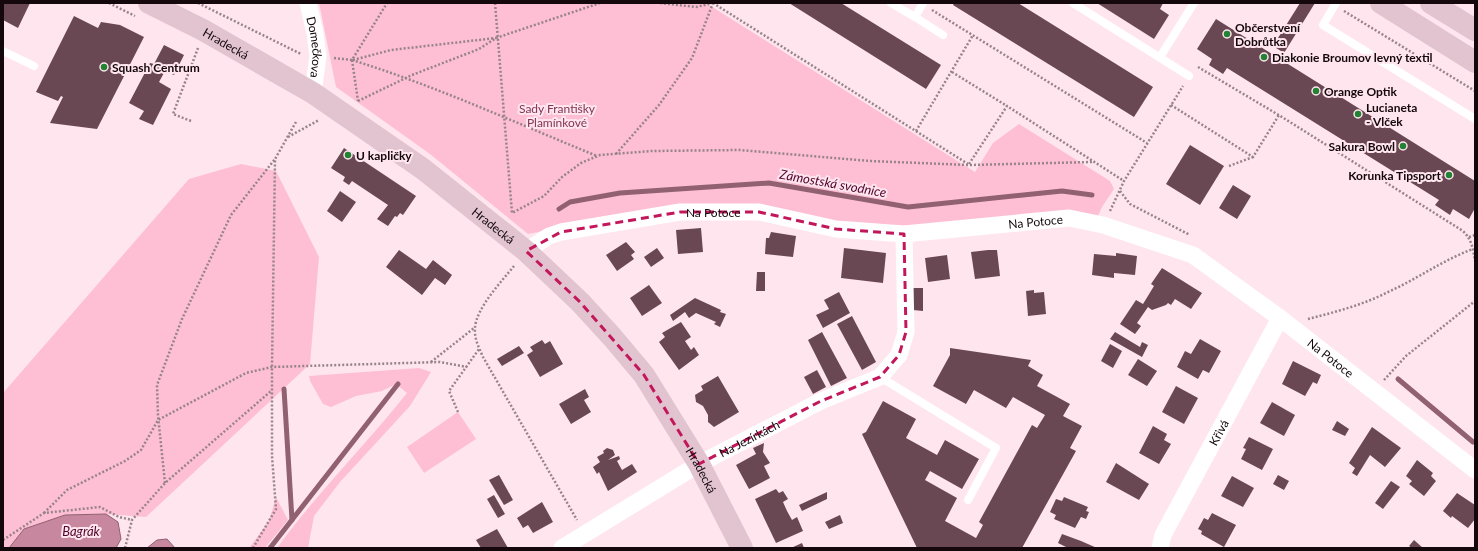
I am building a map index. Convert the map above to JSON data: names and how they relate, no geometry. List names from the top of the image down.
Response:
{
  "streets": {
    "street": [
      "Hradecká",
      "Domečkova",
      "Na Potoce",
      "Křivá",
      "Na Jezírkách"
    ]
  },
  "crossings": [
    ["Hradecká", "Domečkova"],
    ["Hradecká", "Na Potoce"],
    ["Hradecká", "Na Jezírkách"],
    ["Na Potoce", "Křivá"],
    ["Na Potoce", "Na Jezírkách"]
  ],
  "water": ["Zámostská svodnice", "Bagrák"],
  "parks": ["Sady Františky Plamínkové"],
  "places": [
    "Občerstvení Dobrůtka",
    "Diakonie Broumov levný textil",
    "Squash Centrum",
    "Orange Optik",
    "Lucianeta - Vlček",
    "Sakura Bowl",
    "U kapličky",
    "Korunka Tipsport"
  ]
}
